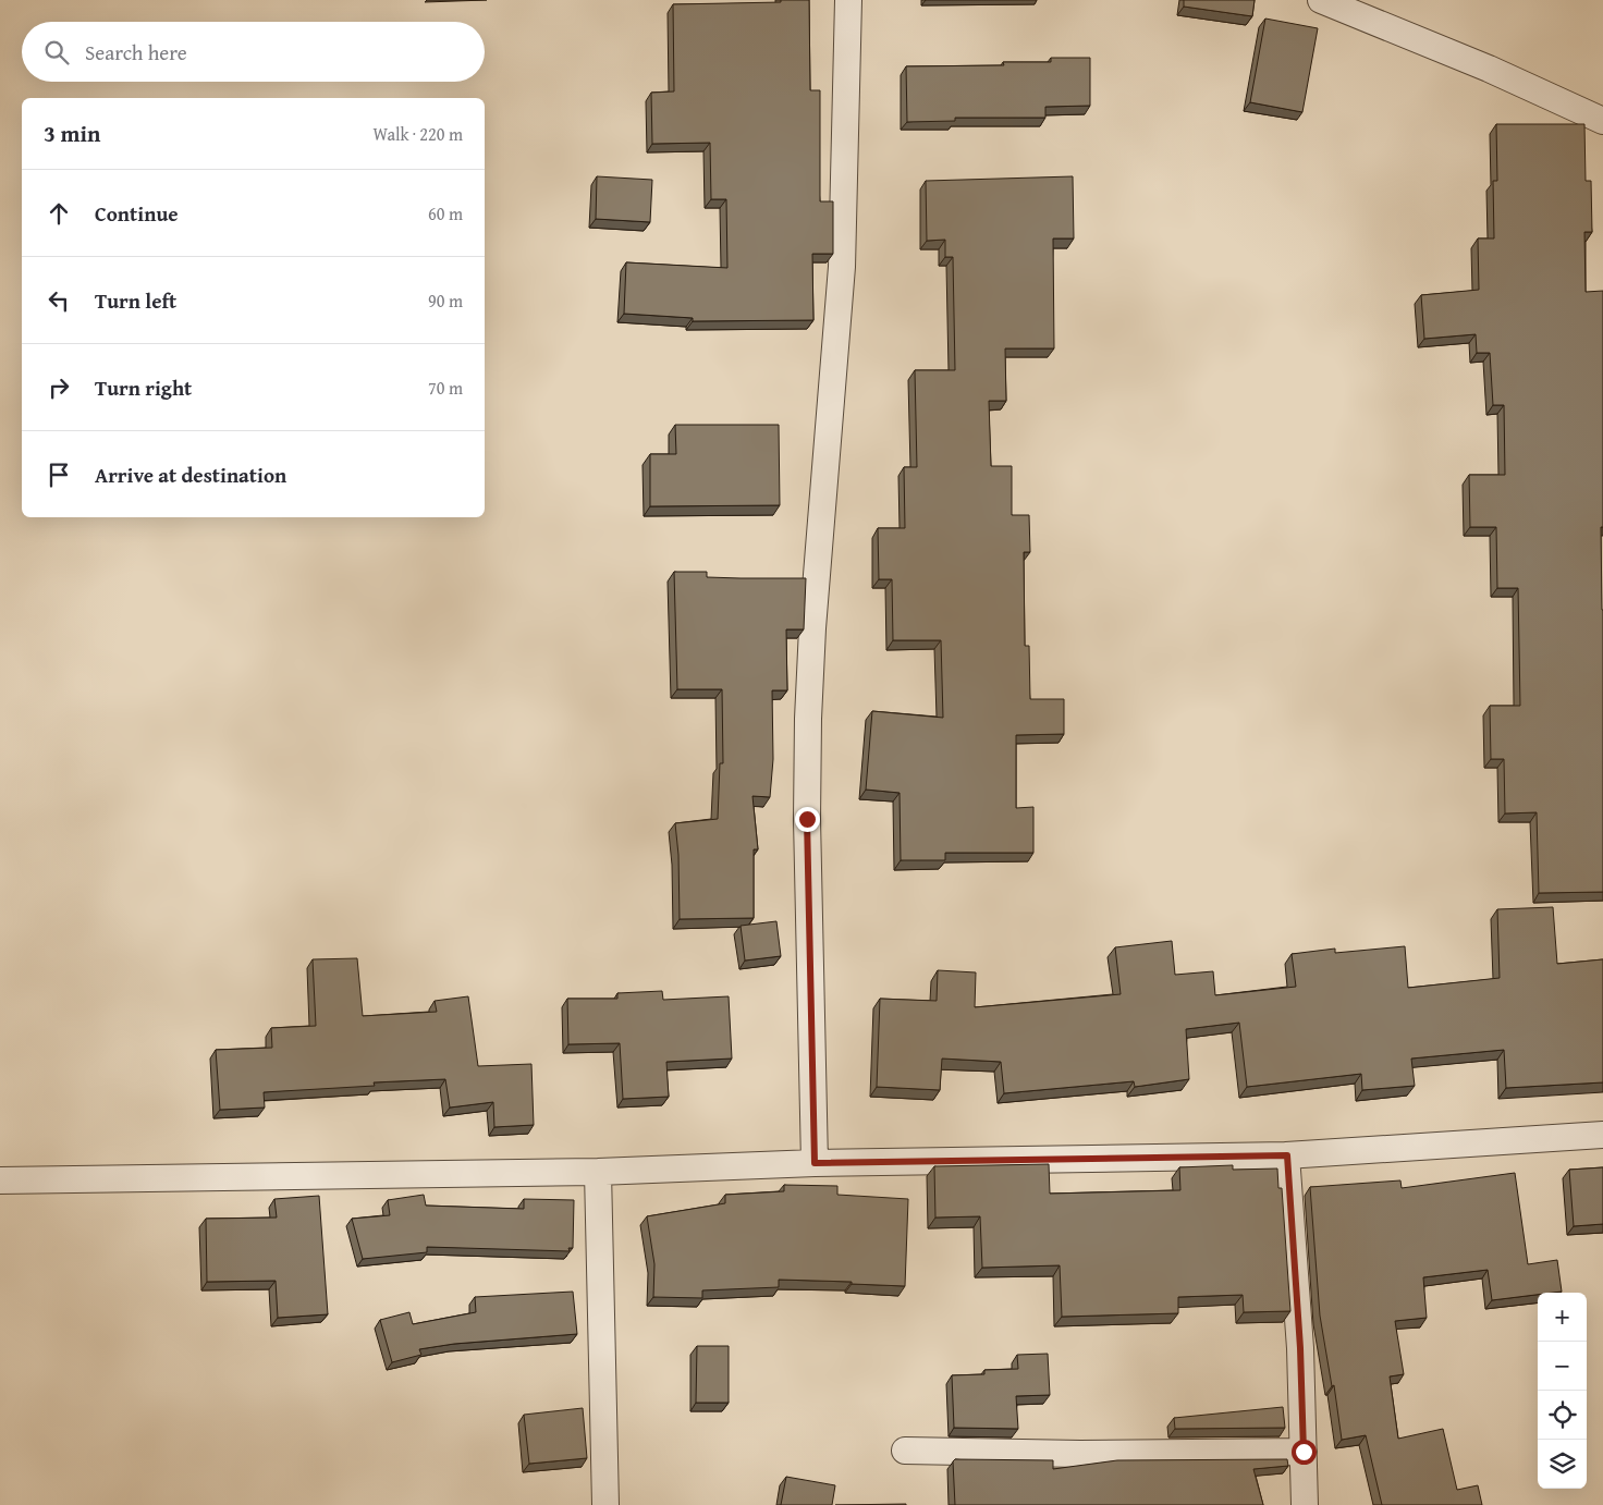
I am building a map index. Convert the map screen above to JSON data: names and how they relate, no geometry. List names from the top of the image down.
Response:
{
  "page": {
    "search": "Search here",
    "heading": ["3 min", "Walk · 220 m"],
    "list": [
      ["Continue", "60 m"],
      ["Turn left", "90 m"],
      ["Turn right", "70 m"],
      "Arrive at destination"
    ],
    "map_buttons": ["+", "−"]
  }
}
